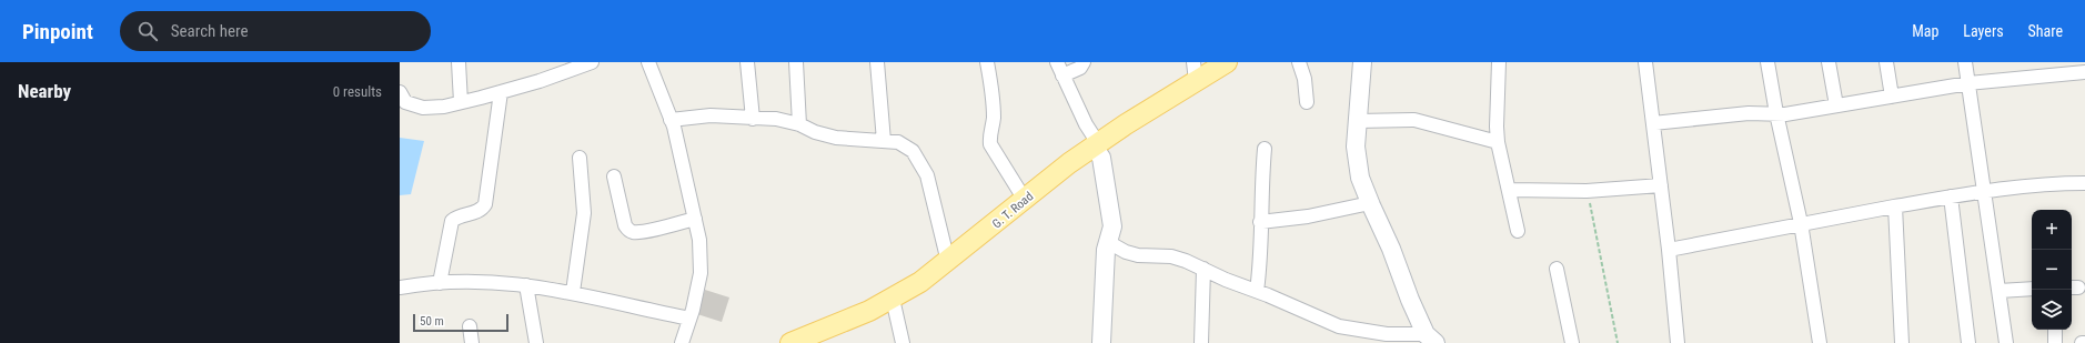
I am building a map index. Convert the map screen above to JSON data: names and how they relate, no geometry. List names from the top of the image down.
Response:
{
  "streets": {
    "main road": ["G. T. Road"]
  },
  "scale_bar": "50 m",
  "page": {
    "header": "Pinpoint",
    "search": "Search here",
    "nav": ["Map", "Layers", "Share"],
    "heading": ["Nearby", "0 results"],
    "map_buttons": ["+", "−"],
    "scale": "50 m"
  }
}
